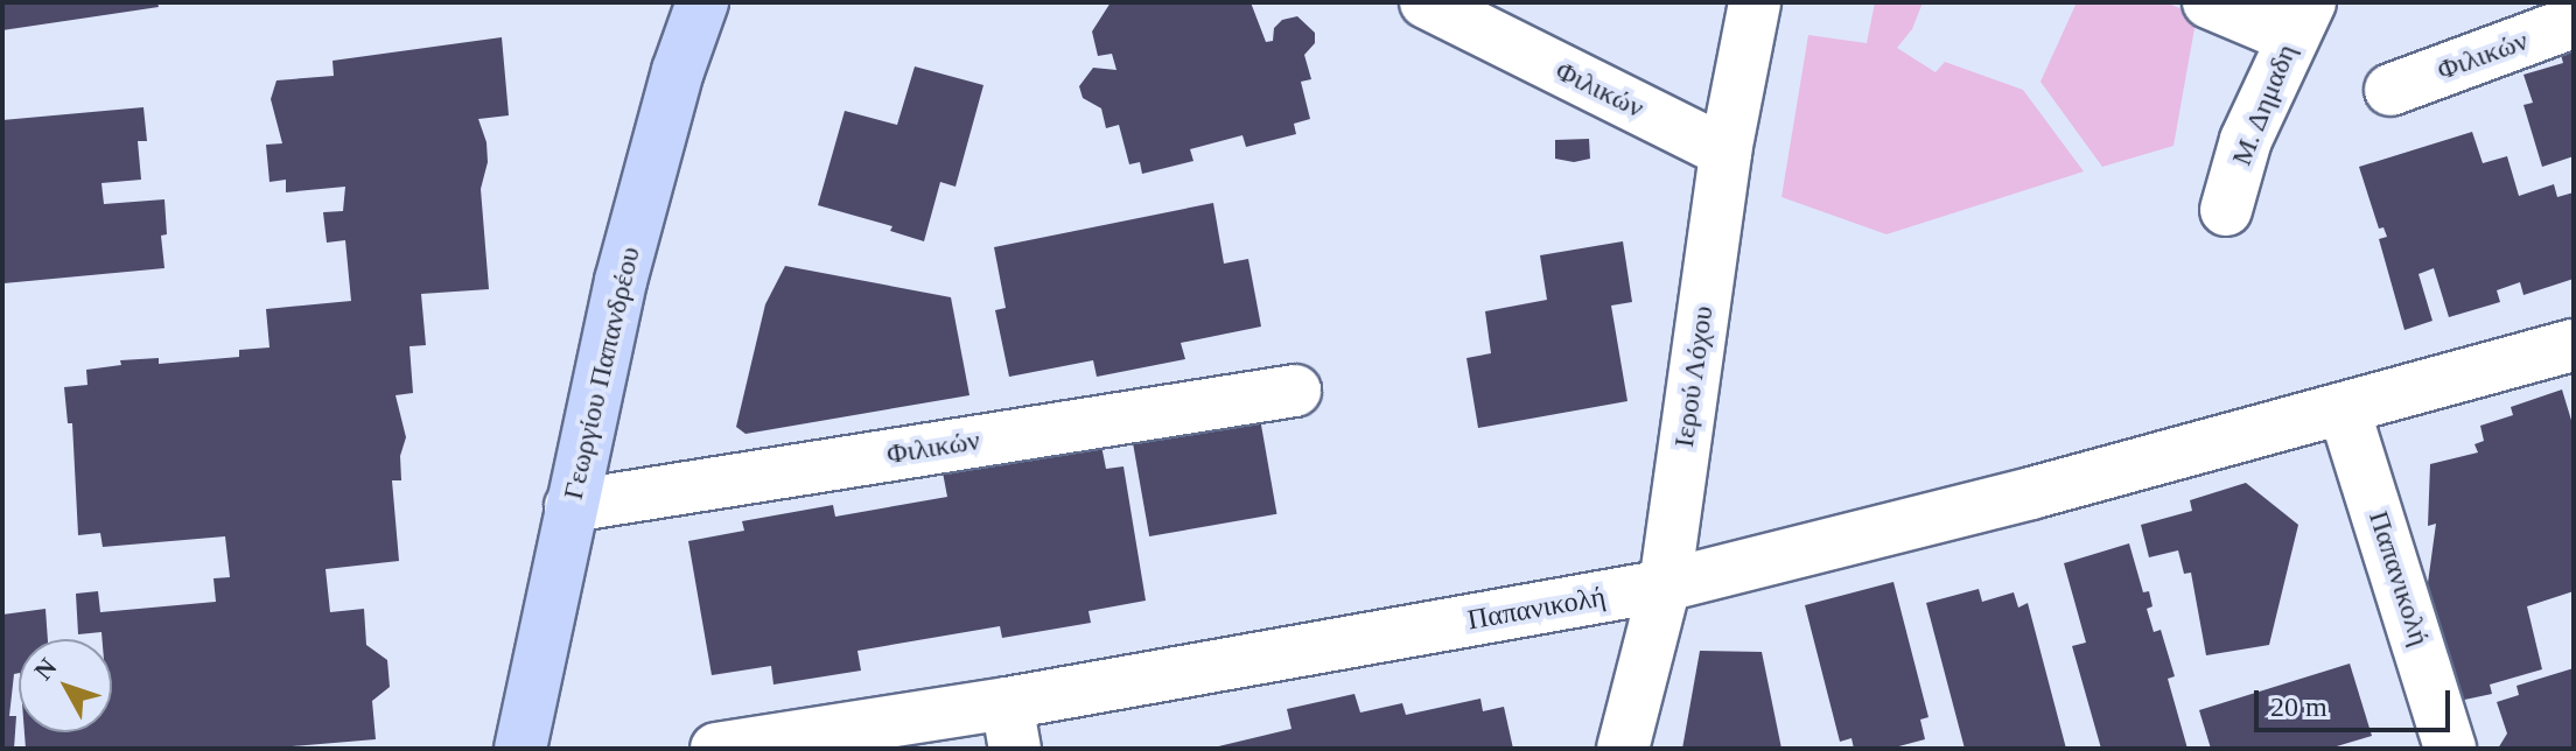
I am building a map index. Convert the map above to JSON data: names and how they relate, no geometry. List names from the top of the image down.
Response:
{
  "streets": {
    "main road": ["Γεωργίου Παπανδρέου"],
    "street": [
      "Φιλικών",
      "Μ. Δημαδη",
      "Ιερού Λόχου",
      "Παπανικολή"
    ]
  },
  "crossings": [
    ["Φιλικών", "Γεωργίου Παπανδρέου"],
    ["Φιλικών", "Ιερού Λόχου"],
    ["Ιερού Λόχου", "Παπανικολή"]
  ],
  "scale_bar": "20 m",
  "north": "top left"
}
